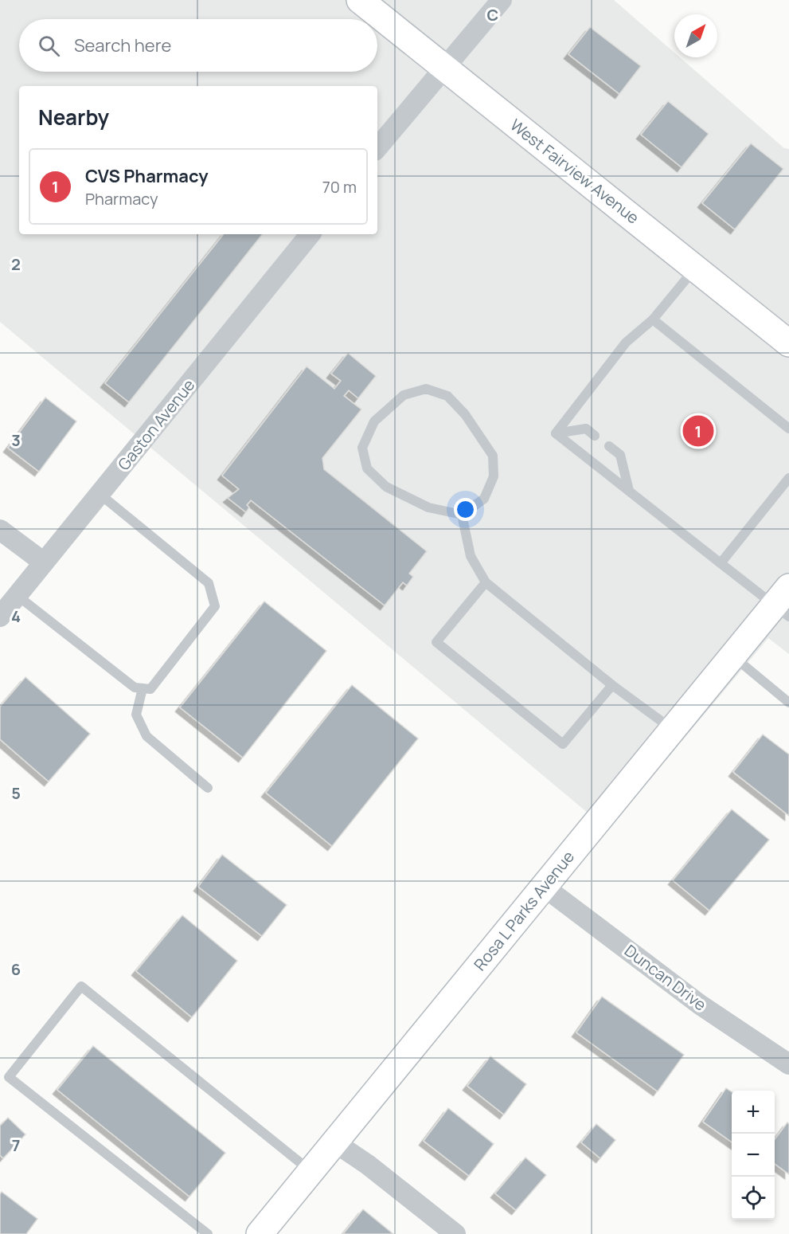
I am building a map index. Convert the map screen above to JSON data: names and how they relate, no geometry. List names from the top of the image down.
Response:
{
  "streets": {
    "street": [
      "West Fairview Avenue",
      "Gaston Avenue",
      "Rosa L Parks Avenue",
      "Duncan Drive"
    ]
  },
  "crossings": [
    ["Rosa L Parks Avenue", "Duncan Drive"]
  ],
  "north": "top right",
  "page": {
    "search": "Search here",
    "heading": "Nearby",
    "list": [
      {
        "mark": "1",
        "name": "CVS Pharmacy",
        "note": "Pharmacy",
        "value": "70 m"
      }
    ],
    "pins": "1",
    "map_buttons": ["+", "−"]
  },
  "grid": {
    "columns": ["C"],
    "rows": [
      "2",
      "3",
      "4",
      "5",
      "6",
      "7"
    ]
  }
}
